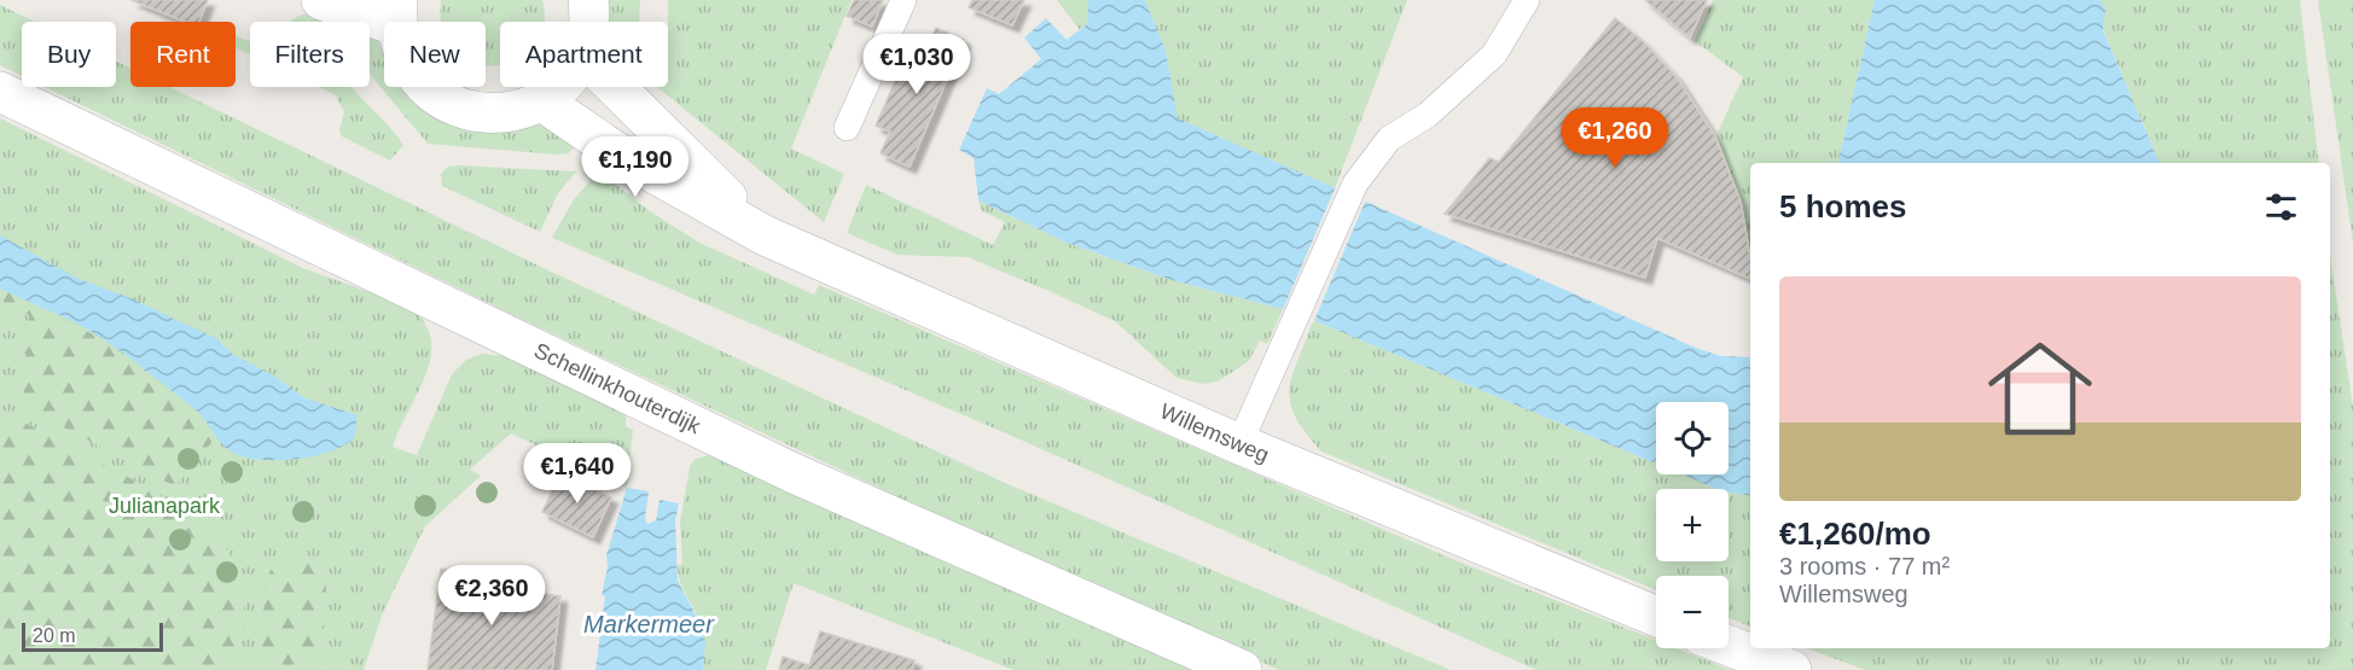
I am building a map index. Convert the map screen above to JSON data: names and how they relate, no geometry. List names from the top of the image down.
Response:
{
  "streets": {
    "street": ["Schellinkhouterdijk", "Willemsweg"]
  },
  "water": ["Markermeer"],
  "parks": ["Julianapark"],
  "scale_bar": "20 m",
  "page": {
    "chip": [
      "Buy",
      "Rent",
      "Filters",
      "New",
      "Apartment"
    ],
    "price": [
      "€1,030",
      "€1,260",
      "€1,190",
      "€1,640",
      "€2,360"
    ],
    "heading": "5 homes",
    "list": [
      {
        "name": "€1,260/mo",
        "note": "3 rooms · 77 m² · Willemsweg"
      }
    ],
    "map_buttons": ["+", "−"],
    "scale": "20 m"
  }
}
